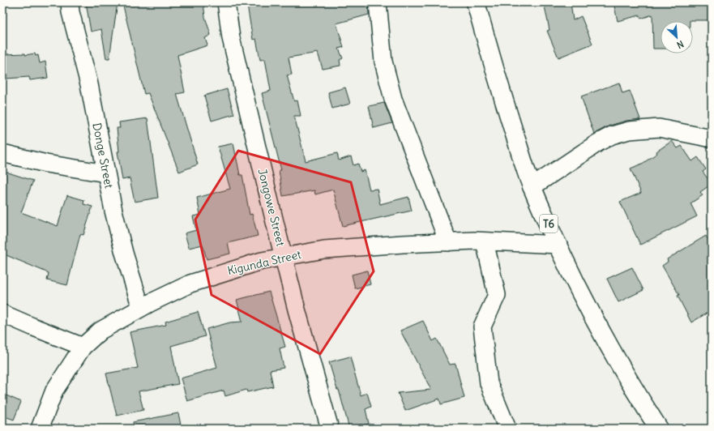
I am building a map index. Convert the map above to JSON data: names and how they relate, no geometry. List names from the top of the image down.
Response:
{
  "streets": {
    "highway": ["T6"],
    "street": ["Donge Street", "Jongowe Street", "Kigunda Street"]
  },
  "crossings": [
    ["Donge Street", "Kigunda Street"],
    ["Jongowe Street", "Kigunda Street"],
    ["T6", "Kigunda Street"]
  ],
  "north": "bottom right"
}
